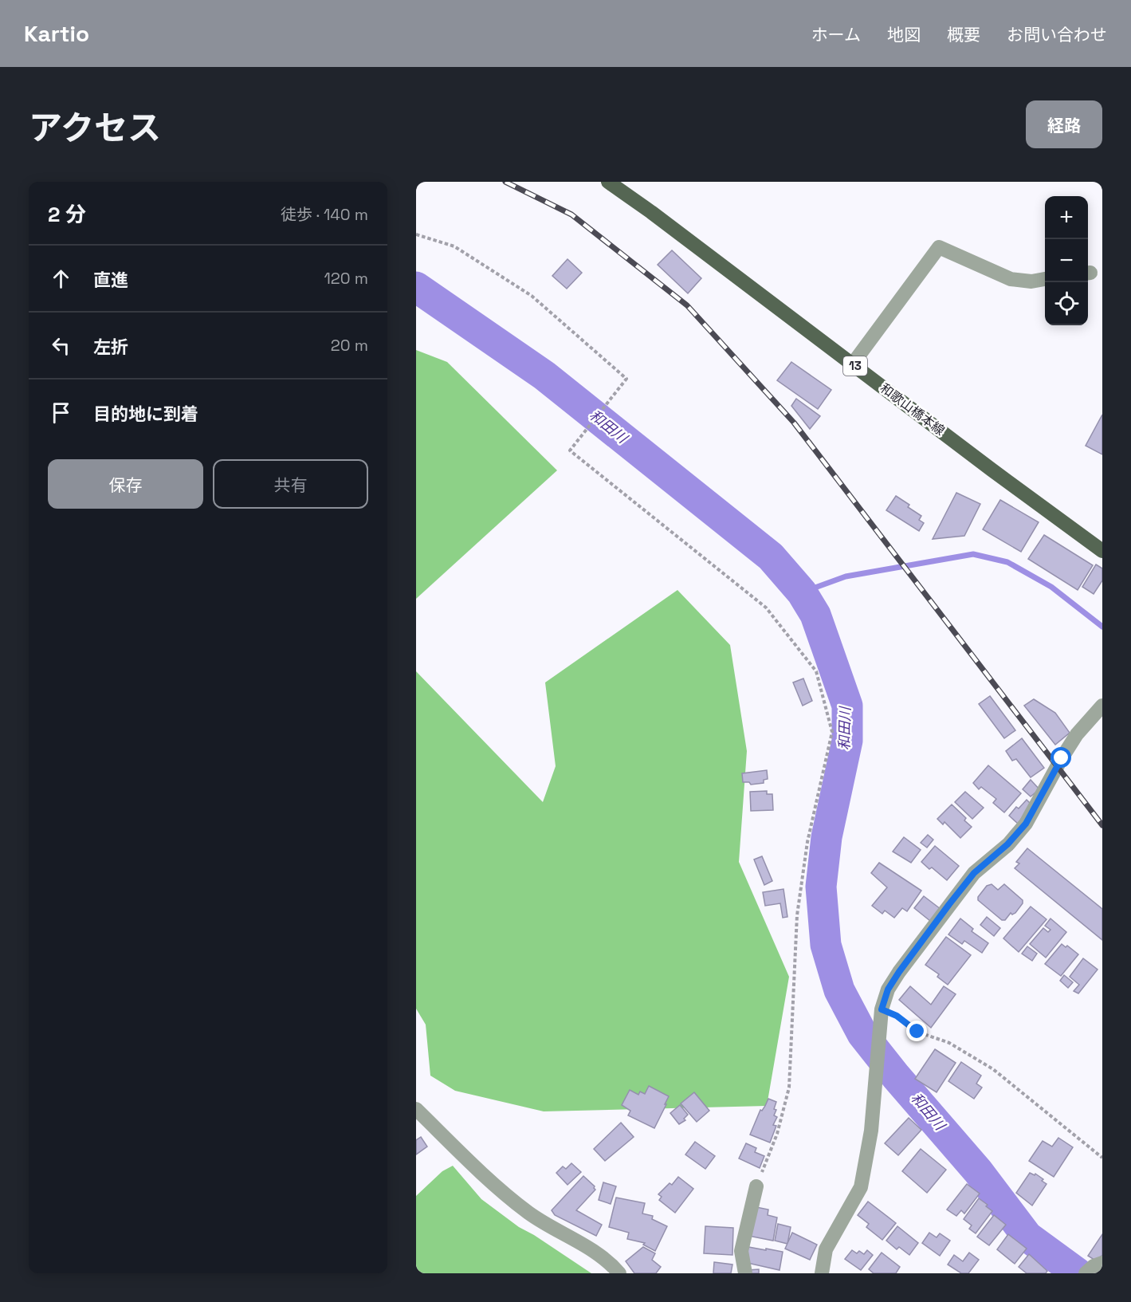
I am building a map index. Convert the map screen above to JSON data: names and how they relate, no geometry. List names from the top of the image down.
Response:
{
  "streets": {
    "main road": ["13", "和歌山橋本線"]
  },
  "water": ["和田川"],
  "page": {
    "header": "Kartio",
    "nav": [
      "ホーム",
      "地図",
      "概要",
      "お問い合わせ"
    ],
    "title": "アクセス",
    "buttons": [
      "経路",
      ["保存", "共有"]
    ],
    "heading": ["2 分", "徒歩 · 140 m"],
    "map_buttons": ["+", "−"],
    "list": [
      ["直進", "120 m"],
      ["左折", "20 m"],
      "目的地に到着"
    ]
  }
}
